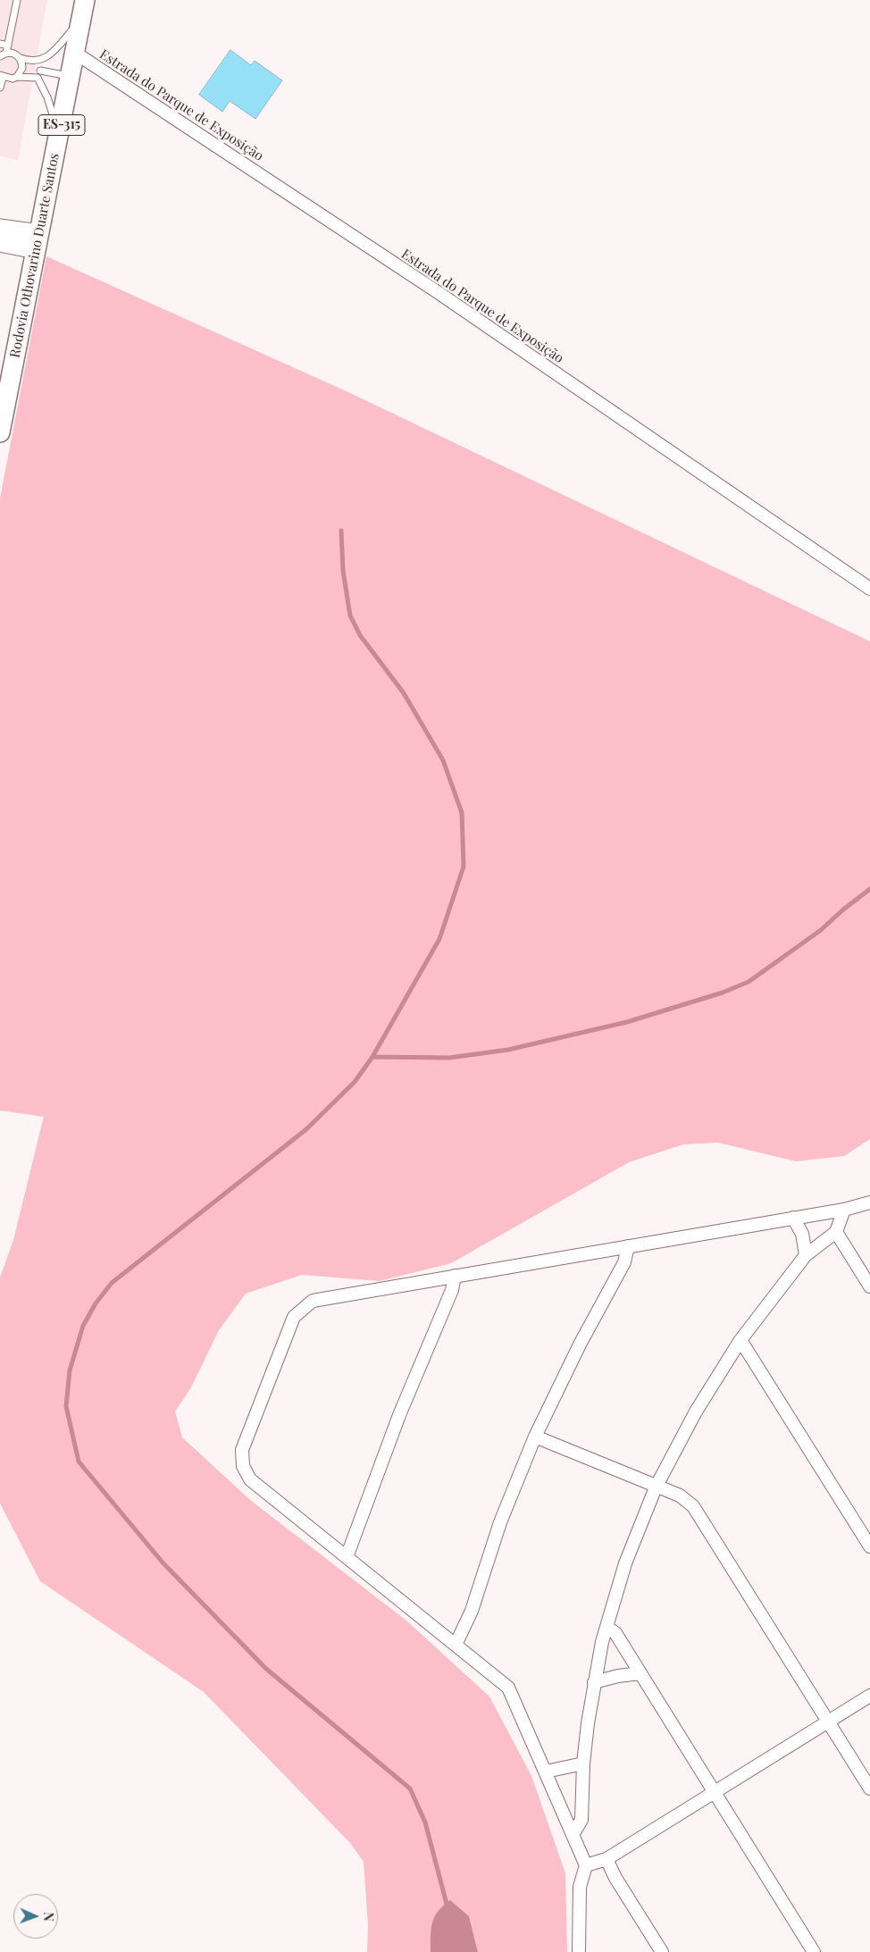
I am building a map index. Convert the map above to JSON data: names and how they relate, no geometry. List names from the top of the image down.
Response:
{
  "streets": {
    "main road": ["ES-315", "Rodovia Othovarino Duarte Santos"],
    "street": ["Estrada do Parque de Exposição"]
  },
  "crossings": [
    ["Estrada do Parque de Exposição", "Rodovia Othovarino Duarte Santos"]
  ],
  "north": "right"
}
